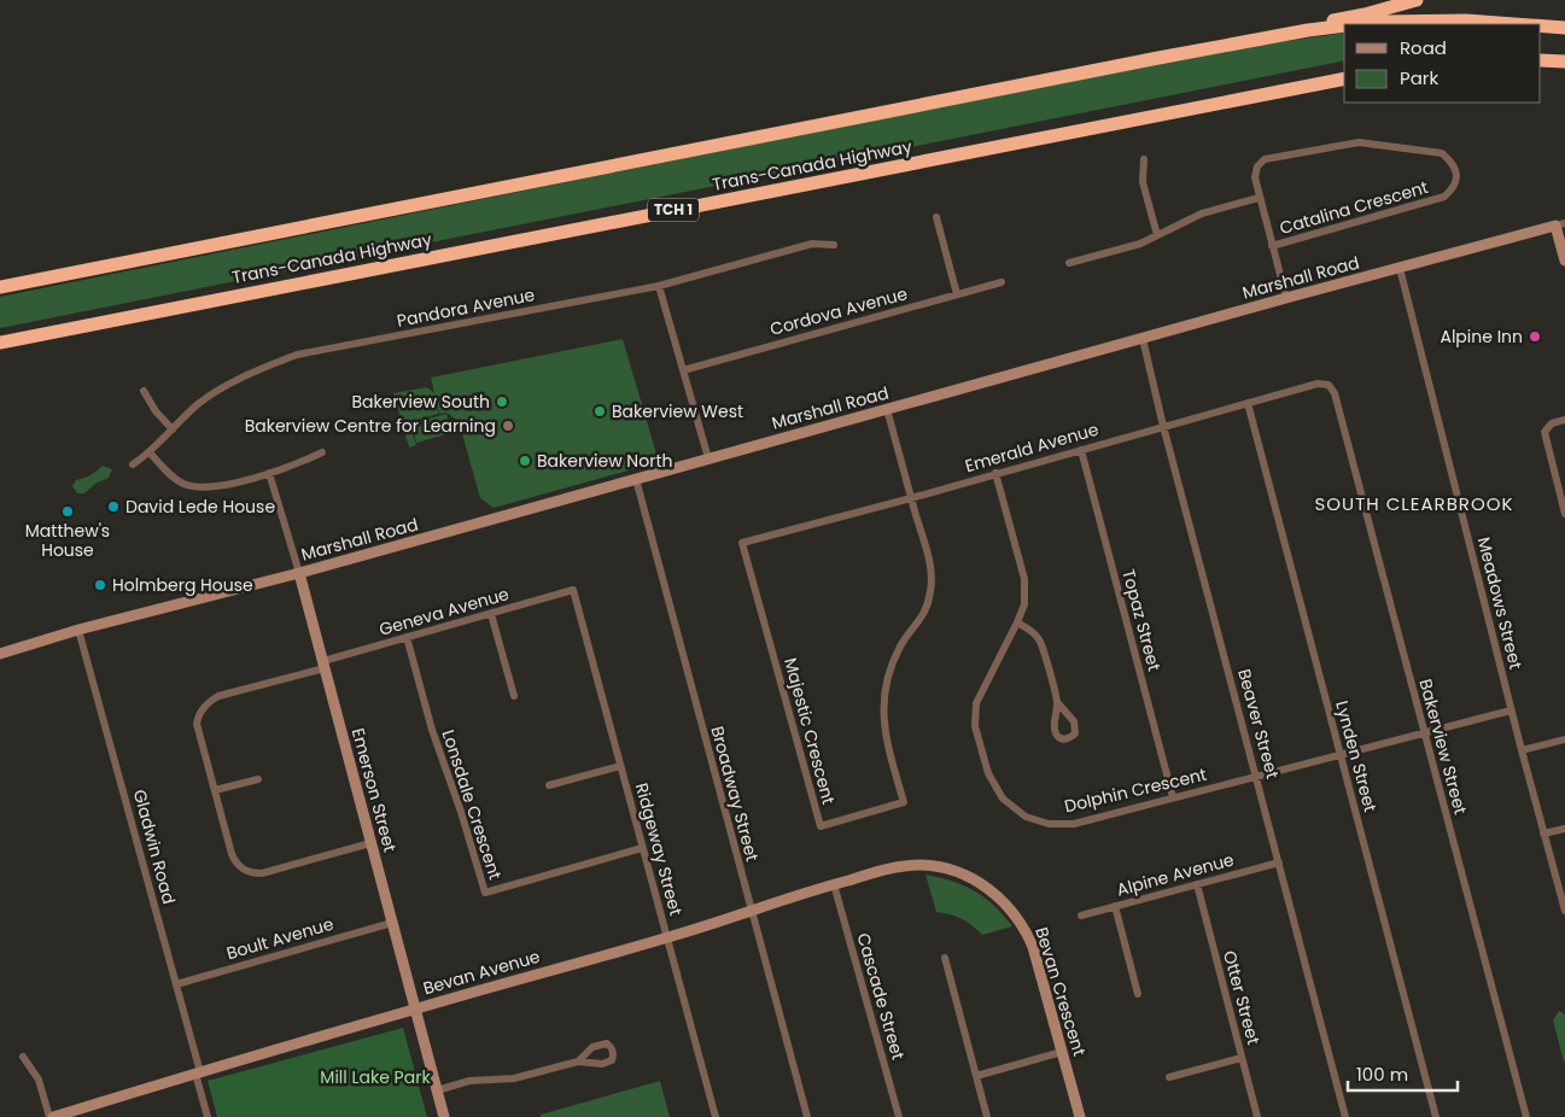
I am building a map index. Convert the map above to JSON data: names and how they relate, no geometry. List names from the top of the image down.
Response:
{
  "streets": {
    "highway": ["Trans-Canada Highway", "TCH 1"],
    "main road": [
      "Marshall Road",
      "Emerson Street",
      "Bevan Avenue",
      "Bevan Crescent"
    ],
    "street": [
      "Catalina Crescent",
      "Pandora Avenue",
      "Cordova Avenue",
      "Emerald Avenue",
      "Meadows Street",
      "Geneva Avenue",
      "Topaz Street",
      "Beaver Street",
      "Majestic Crescent",
      "Bakerview Street",
      "Lynden Street",
      "Dolphin Crescent",
      "Broadway Street",
      "Lonsdale Crescent",
      "Gladwin Road",
      "Ridgeway Street",
      "Alpine Avenue",
      "Boult Avenue",
      "Cascade Street",
      "Otter Street"
    ]
  },
  "crossings": [
    ["Catalina Crescent", "Marshall Road"],
    ["Marshall Road", "Meadows Street"],
    ["Marshall Road", "Beaver Street"],
    ["Marshall Road", "Majestic Crescent"],
    ["Marshall Road", "Emerson Street"],
    ["Marshall Road", "Broadway Street"],
    ["Marshall Road", "Gladwin Road"],
    ["Emerald Avenue", "Topaz Street"],
    ["Emerald Avenue", "Beaver Street"],
    ["Emerald Avenue", "Majestic Crescent"],
    ["Emerald Avenue", "Bakerview Street"],
    ["Emerald Avenue", "Lynden Street"],
    ["Emerald Avenue", "Dolphin Crescent"],
    ["Meadows Street", "Dolphin Crescent"],
    ["Geneva Avenue", "Emerson Street"],
    ["Geneva Avenue", "Lonsdale Crescent"],
    ["Geneva Avenue", "Ridgeway Street"],
    ["Topaz Street", "Dolphin Crescent"],
    ["Beaver Street", "Dolphin Crescent"],
    ["Beaver Street", "Alpine Avenue"],
    ["Bakerview Street", "Dolphin Crescent"],
    ["Lynden Street", "Dolphin Crescent"],
    ["Emerson Street", "Boult Avenue"],
    ["Emerson Street", "Bevan Avenue"],
    ["Broadway Street", "Bevan Avenue"],
    ["Lonsdale Crescent", "Ridgeway Street"],
    ["Gladwin Road", "Boult Avenue"],
    ["Gladwin Road", "Bevan Avenue"],
    ["Ridgeway Street", "Bevan Avenue"],
    ["Alpine Avenue", "Otter Street"],
    ["Bevan Avenue", "Bevan Crescent"],
    ["Bevan Avenue", "Cascade Street"]
  ],
  "districts": ["SOUTH CLEARBROOK"],
  "parks": ["Mill Lake Park"],
  "places": [
    "Alpine Inn",
    "Bakerview South",
    "Bakerview West",
    "Bakerview Centre for Learning",
    "Bakerview North",
    "David Lede House",
    "Matthew's House",
    "Holmberg House"
  ],
  "legend": ["Road", "Park"],
  "scale_bar": "100 m"
}
